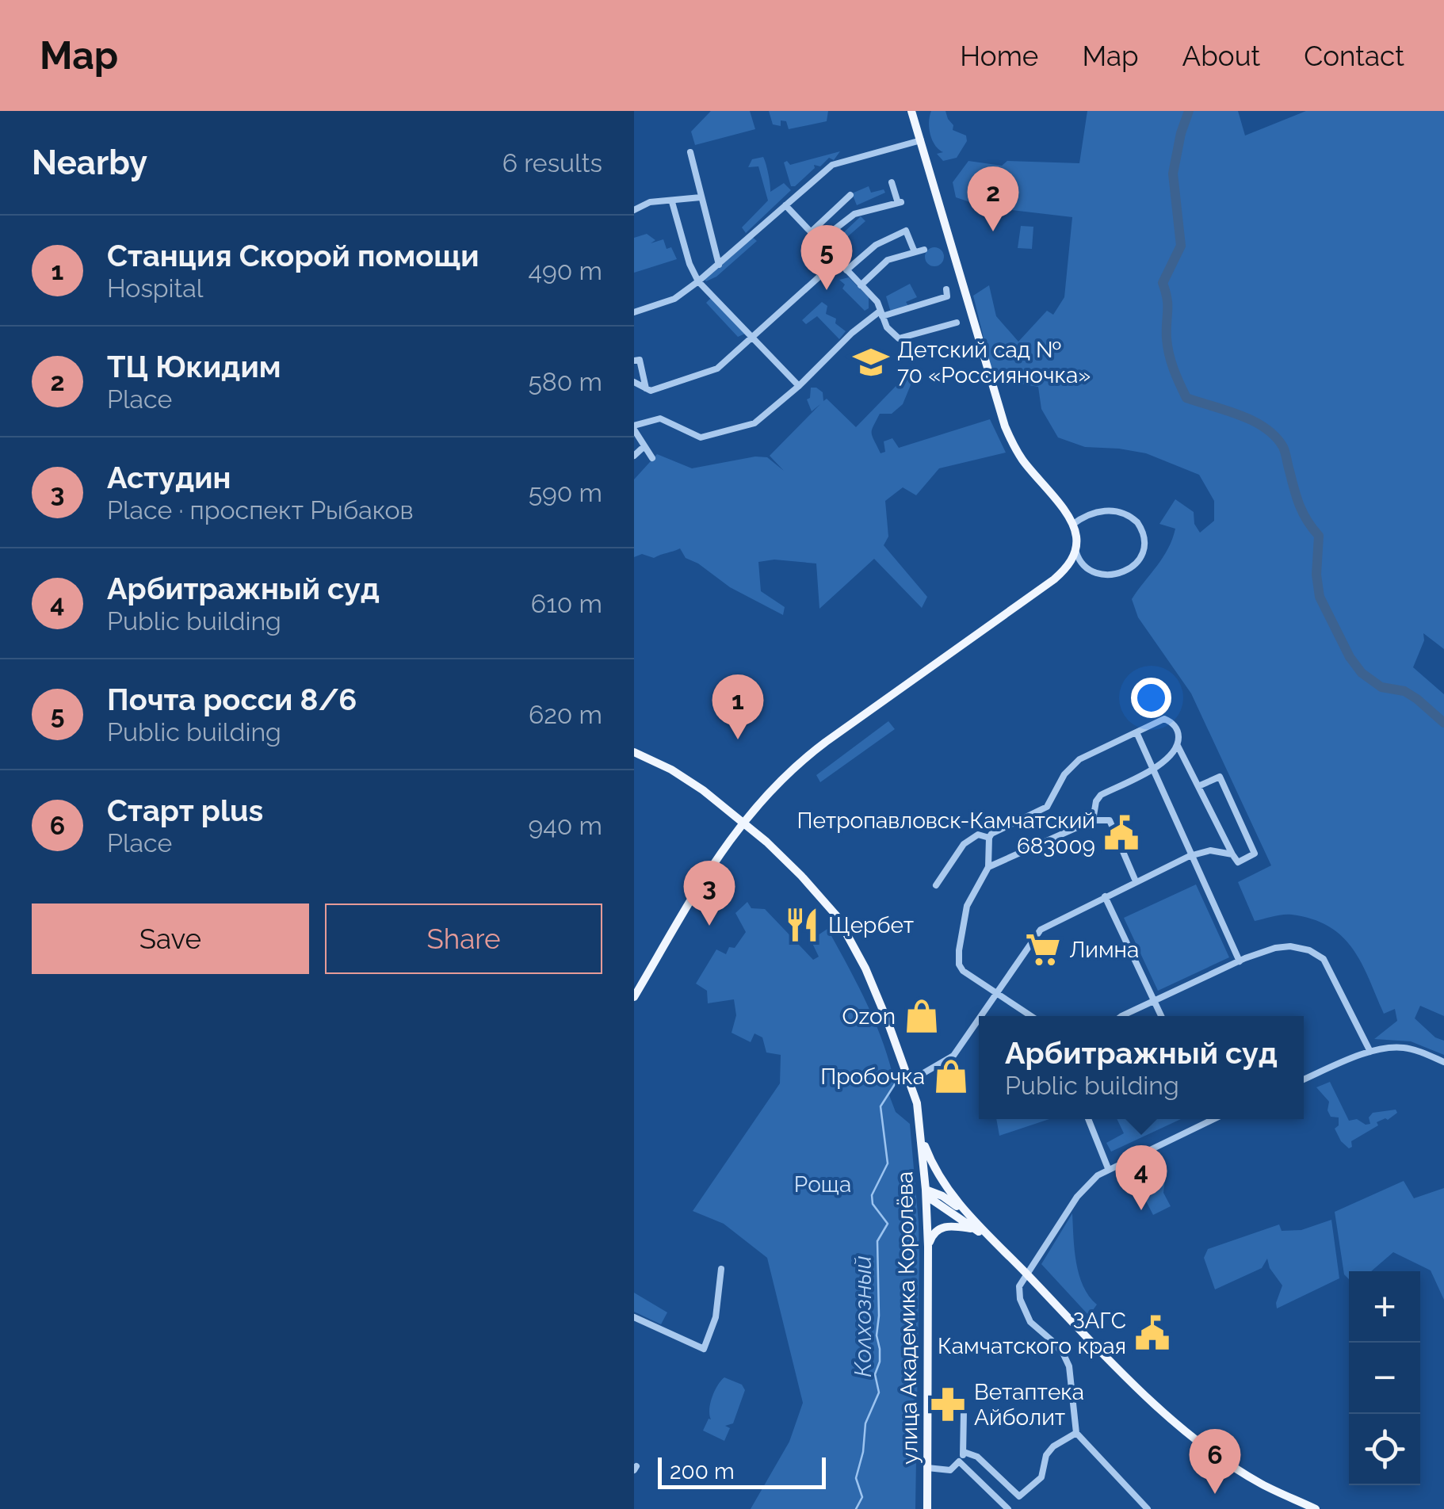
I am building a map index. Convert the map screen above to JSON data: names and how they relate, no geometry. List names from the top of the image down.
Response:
{
  "streets": {
    "main road": ["улица Академика Королёва"]
  },
  "water": ["Колхозный"],
  "parks": ["Роща"],
  "places": {
    "school or university": ["Детский сад № 70 «Россияночка»"],
    "public building": ["Петропавловск-Камчатский 683009", "ЗАГС Камчатского края"],
    "restaurant": ["Щербет"],
    "supermarket": ["Лимна"],
    "shop": ["Ozon", "Пробочка"],
    "pharmacy": ["Ветаптека Айболит"]
  },
  "scale_bar": "200 m",
  "page": {
    "header": "Map",
    "nav": [
      "Home",
      "Map",
      "About",
      "Contact"
    ],
    "heading": ["Nearby", "6 results"],
    "pins": [
      "2",
      "5",
      "1",
      "3",
      "4",
      "6"
    ],
    "list": [
      {
        "mark": "1",
        "name": "Станция Скорой помощи",
        "note": "Hospital",
        "value": "490 m"
      },
      {
        "mark": "2",
        "name": "ТЦ Юкидим",
        "note": "Place",
        "value": "580 m"
      },
      {
        "mark": "3",
        "name": "Астудин",
        "note": "Place · проспект Рыбаков",
        "value": "590 m"
      },
      {
        "mark": "4",
        "name": "Арбитражный суд",
        "note": "Public building",
        "value": "610 m"
      },
      {
        "mark": "5",
        "name": "Почта росси 8/6",
        "note": "Public building",
        "value": "620 m"
      },
      {
        "mark": "6",
        "name": "Старт plus",
        "note": "Place",
        "value": "940 m"
      }
    ],
    "buttons": ["Save", "Share"],
    "popup": ["Арбитражный суд", "Public building"],
    "map_buttons": ["+", "−"],
    "scale": "200 m"
  }
}
